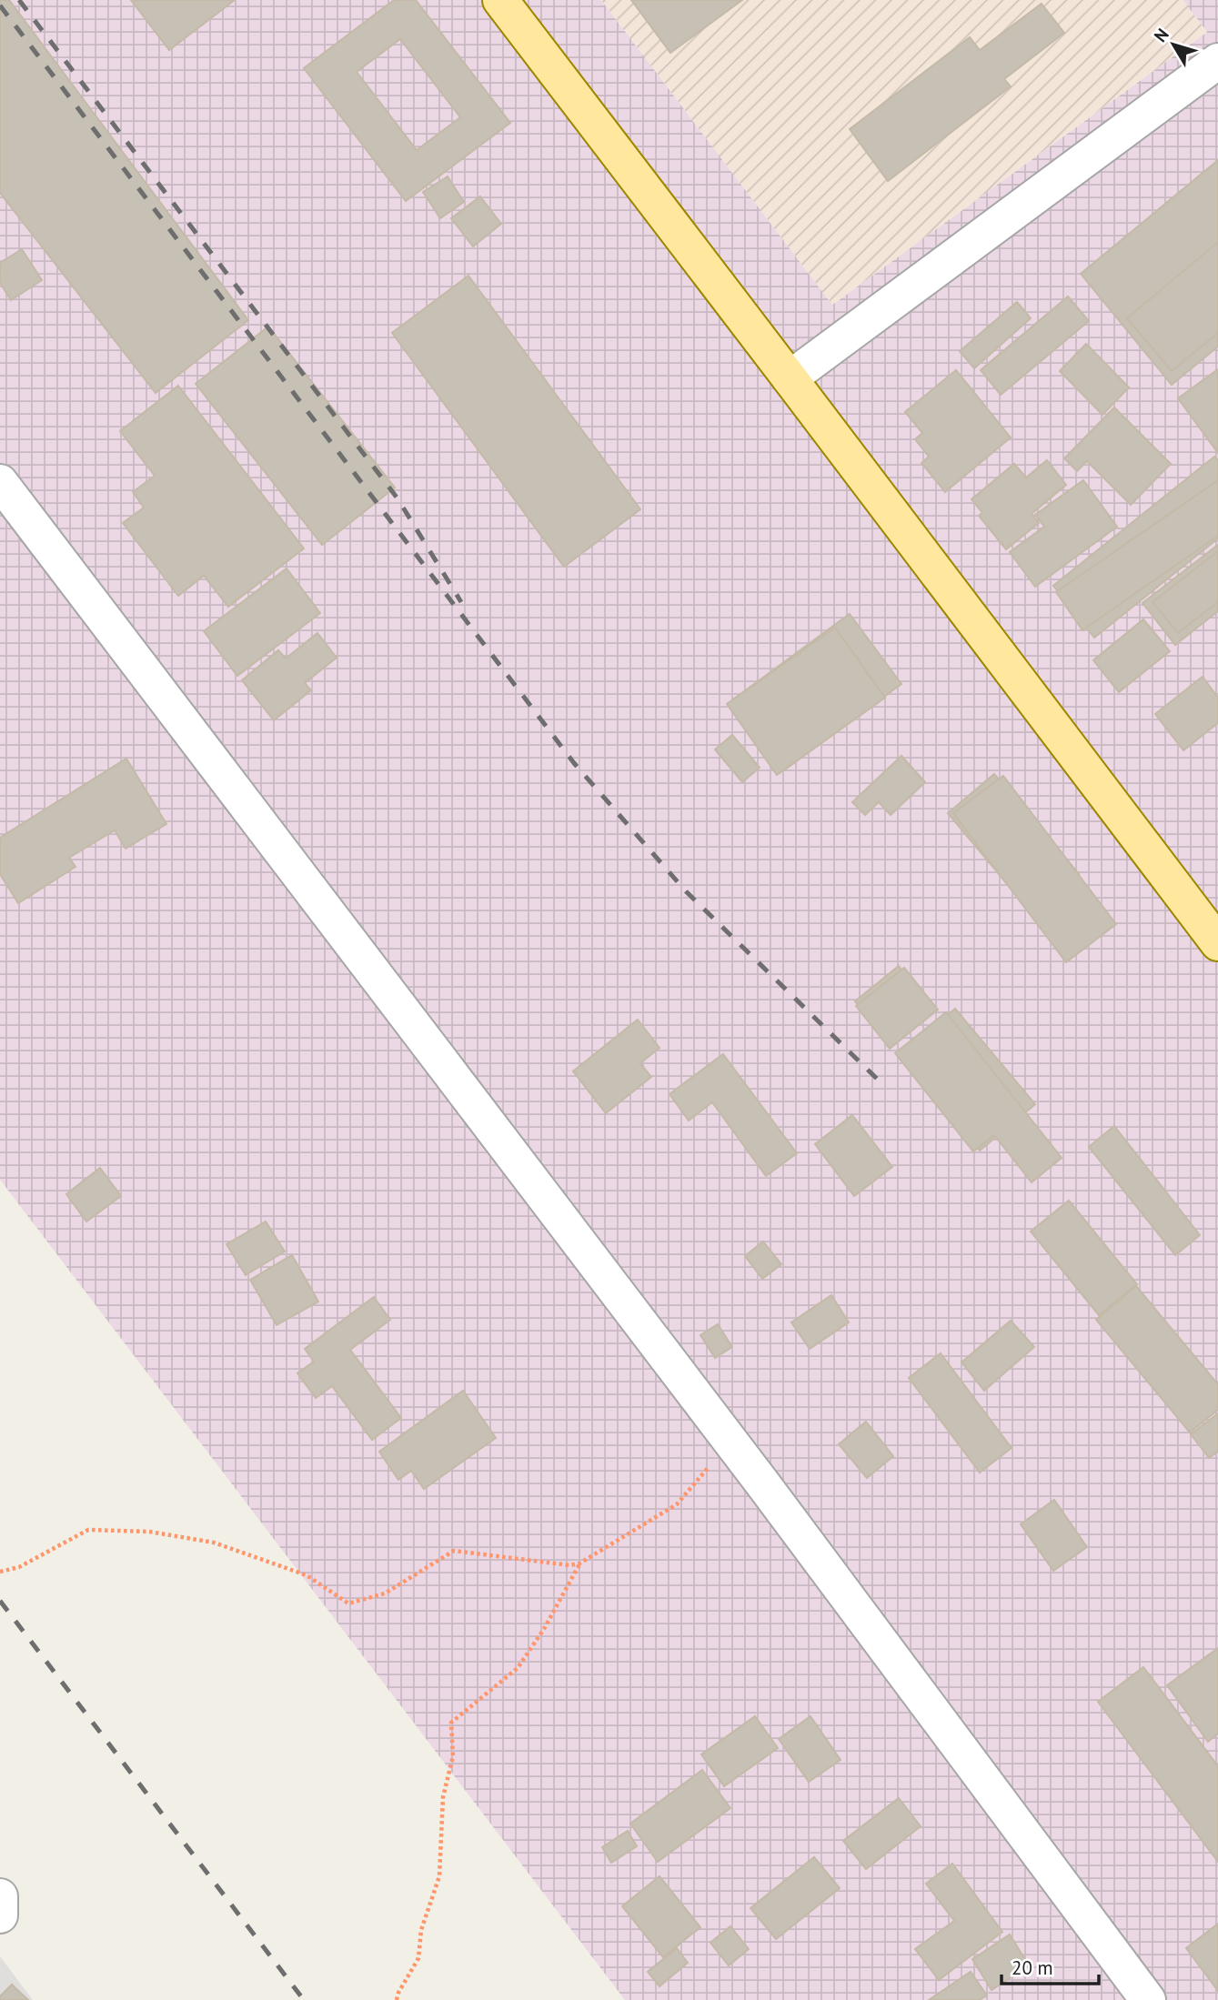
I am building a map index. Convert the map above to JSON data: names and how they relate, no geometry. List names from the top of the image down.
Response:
{
  "scale_bar": "20 m",
  "north": "top left"
}
